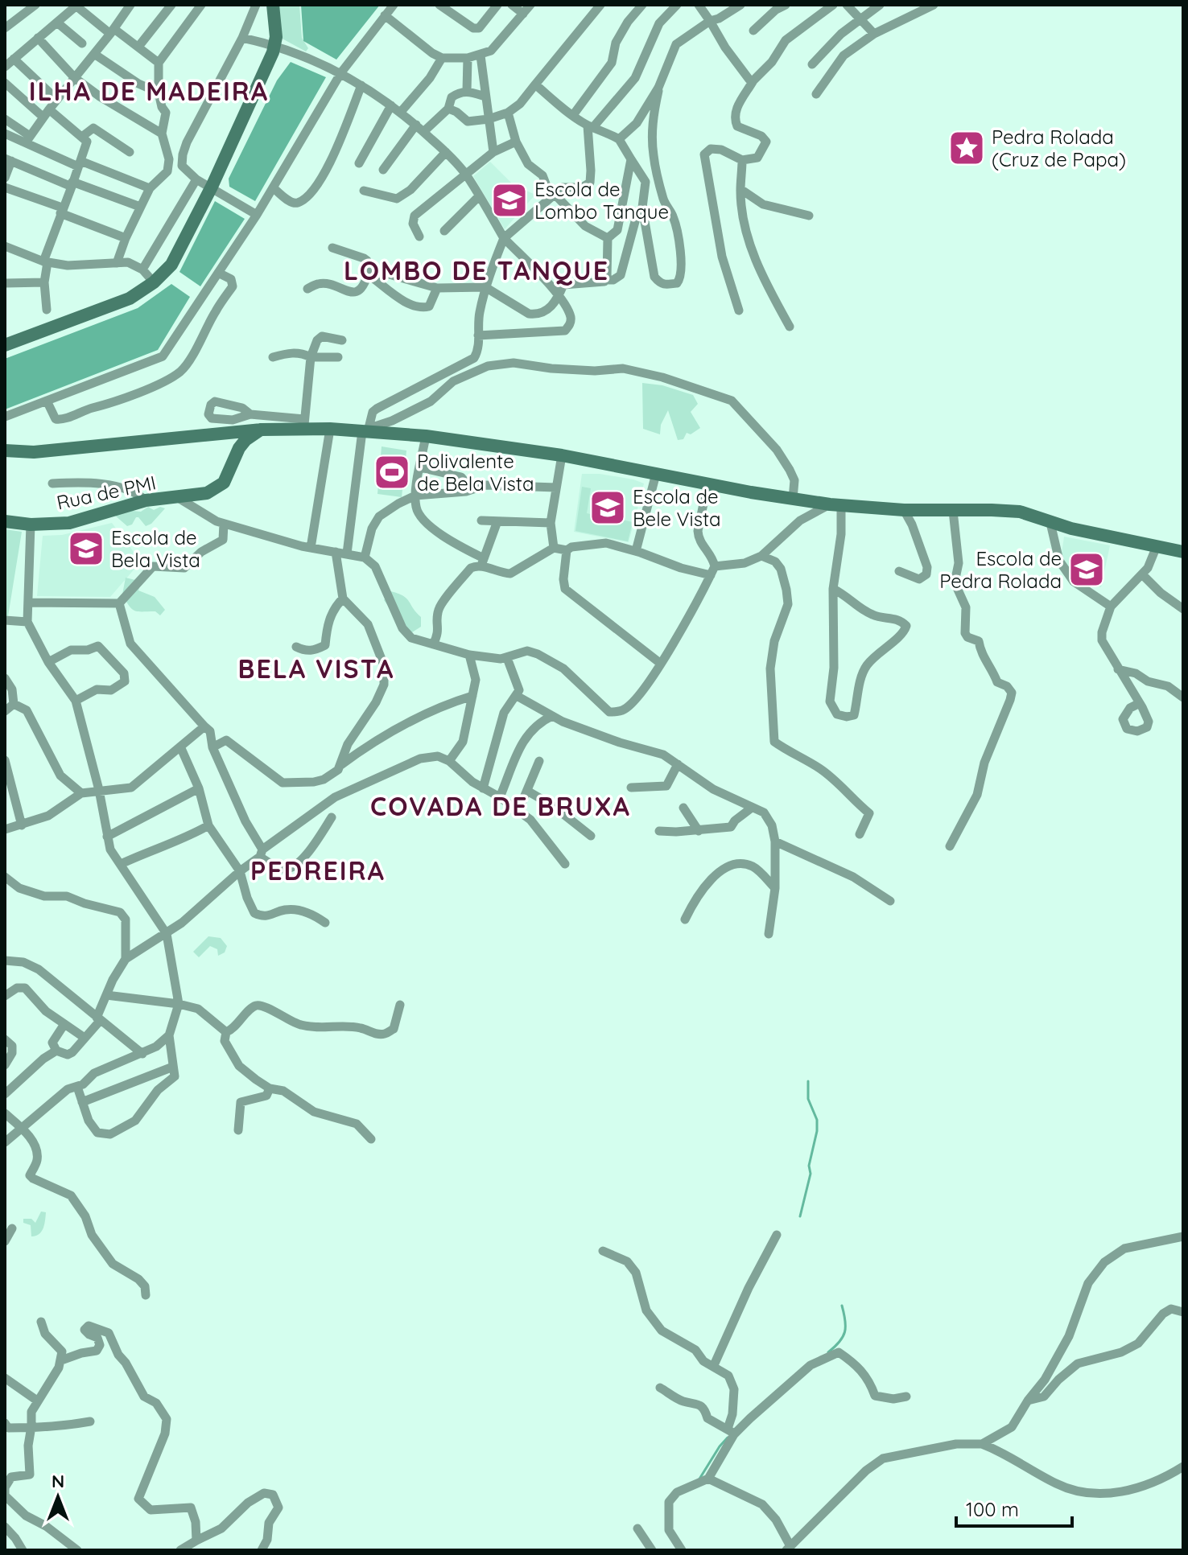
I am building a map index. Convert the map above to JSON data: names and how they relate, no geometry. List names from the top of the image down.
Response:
{
  "streets": {
    "main road": ["Rua de PMI"]
  },
  "districts": [
    "ILHA DE MADEIRA",
    "LOMBO DE TANQUE",
    "BELA VISTA",
    "COVADA DE BRUXA",
    "PEDREIRA"
  ],
  "places": {
    "place": ["Pedra Rolada (Cruz de Papa)"],
    "school or university": [
      "Escola de Lombo Tanque",
      "Escola de Bele Vista",
      "Escola de Bela Vista",
      "Escola de Pedra Rolada"
    ],
    "sports": ["Polivalente de Bela Vista"]
  },
  "scale_bar": "100 m",
  "north": "top"
}
